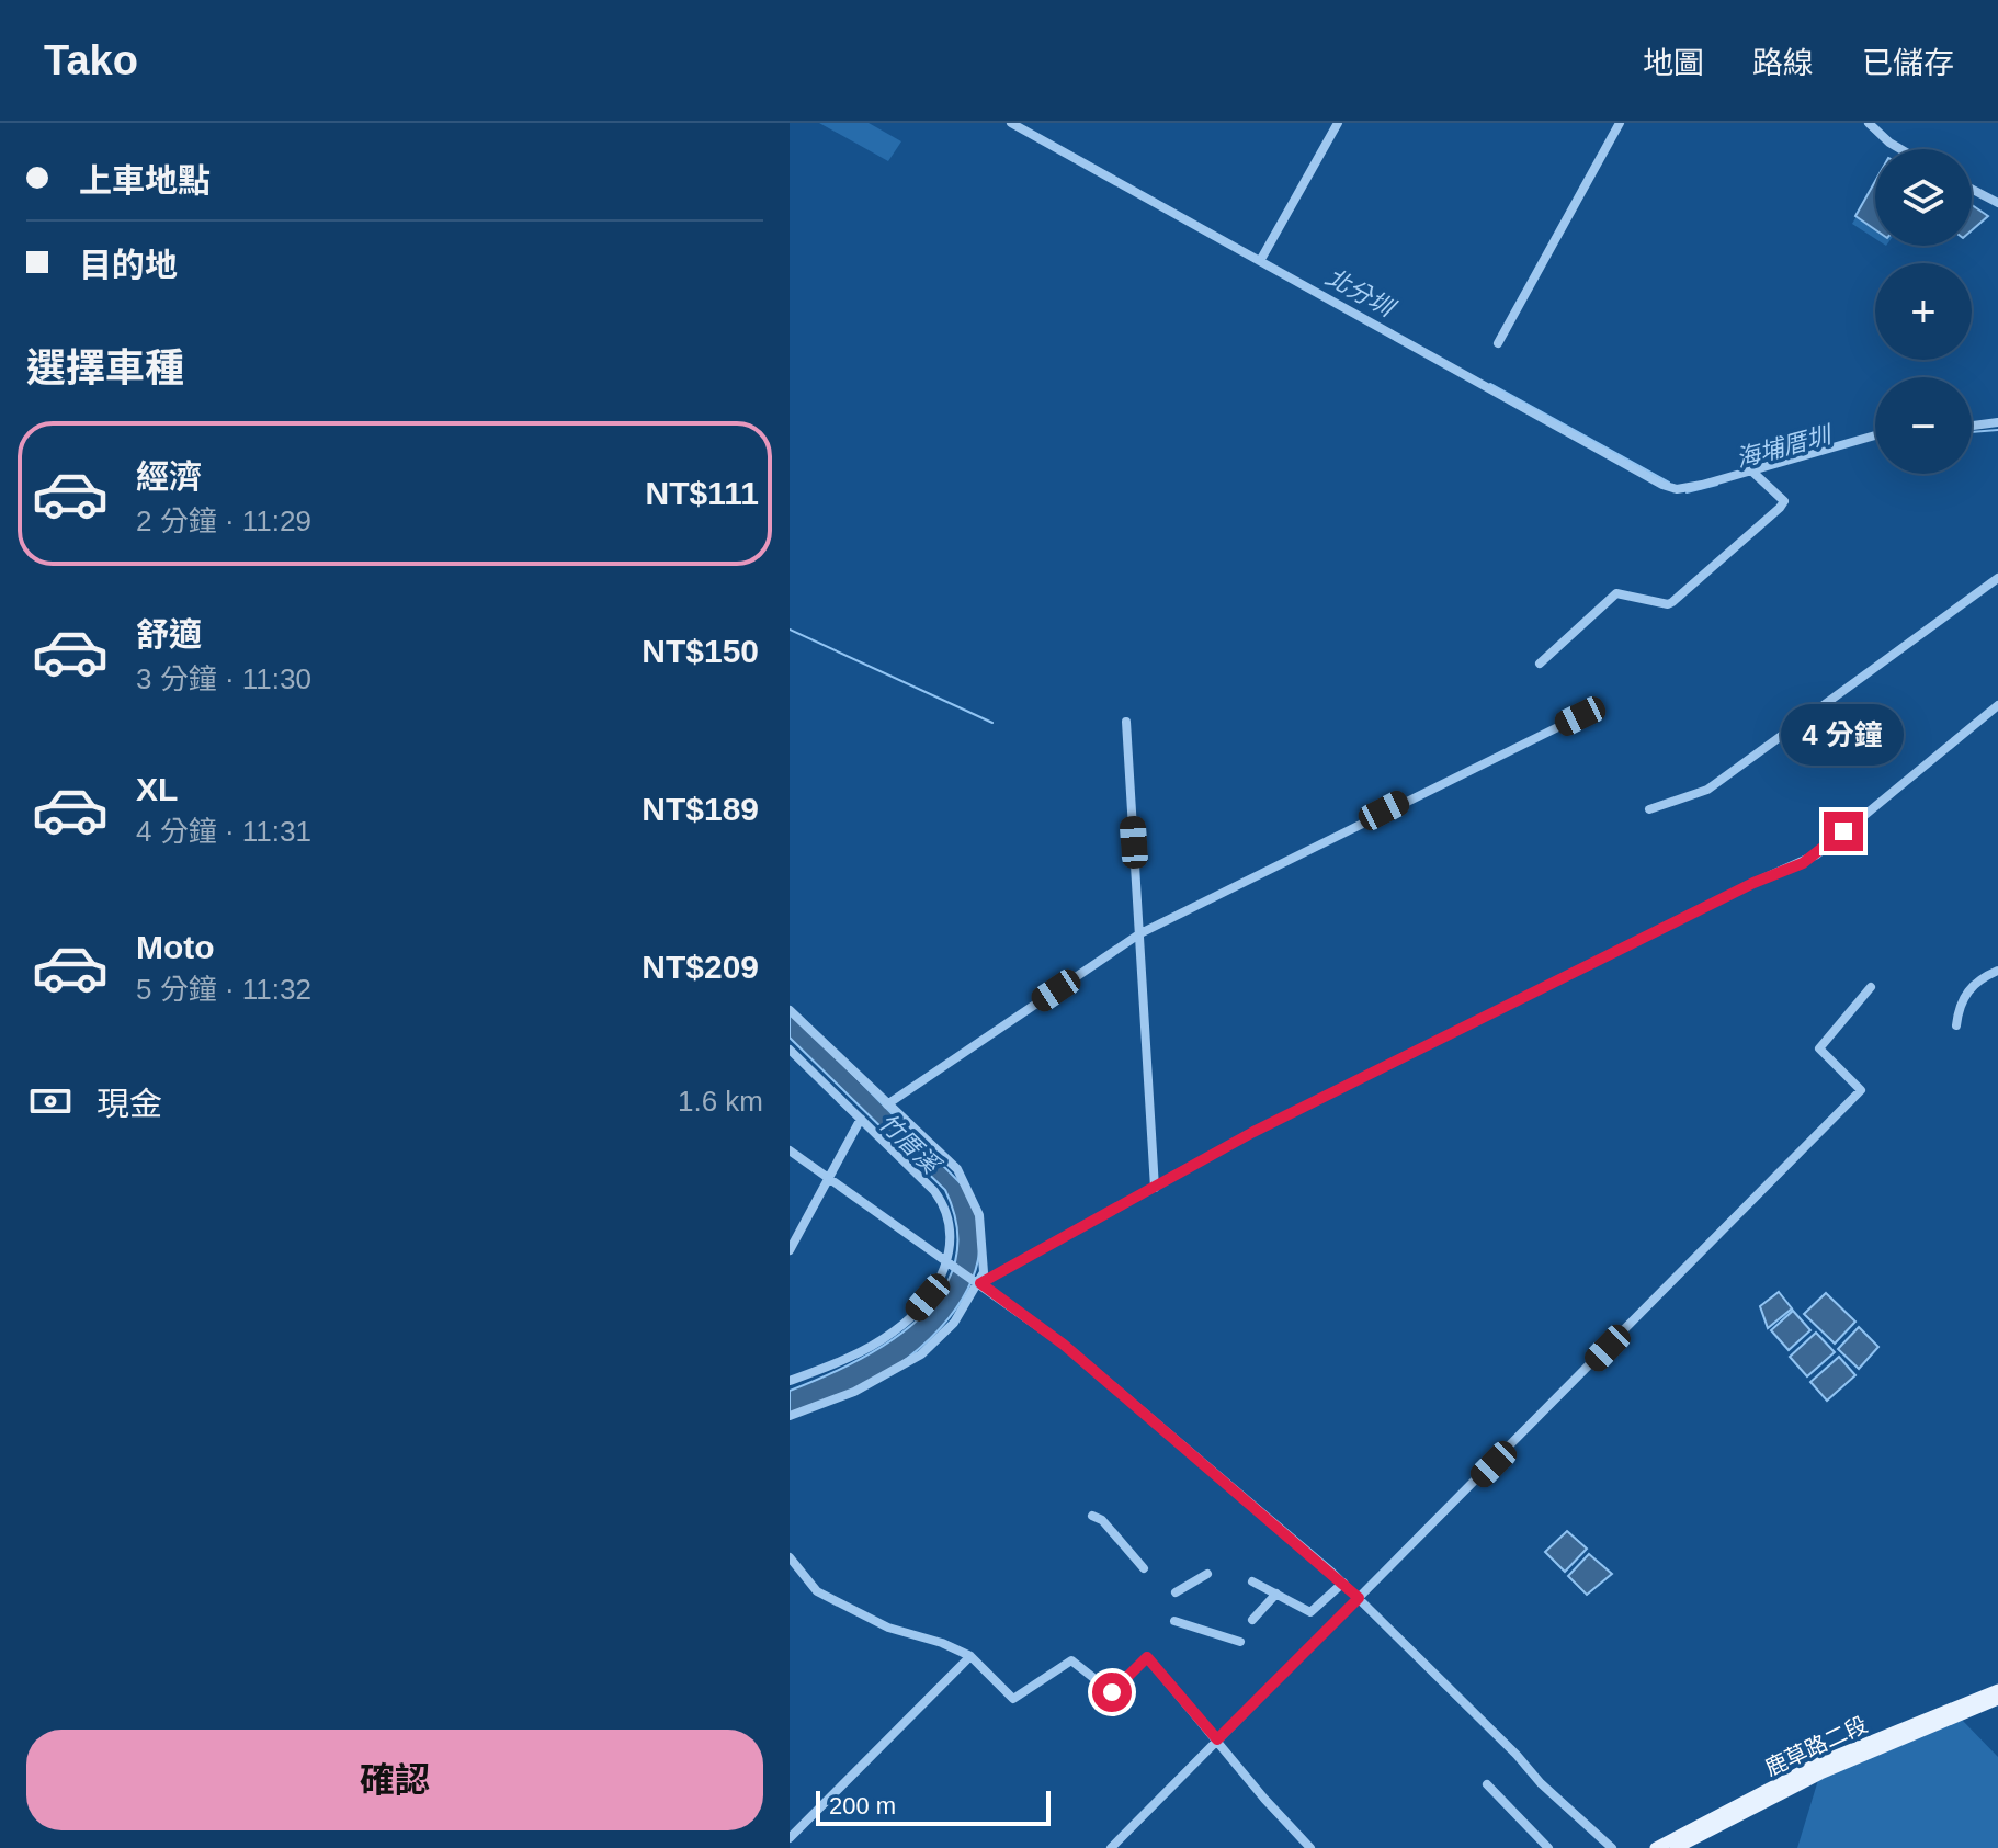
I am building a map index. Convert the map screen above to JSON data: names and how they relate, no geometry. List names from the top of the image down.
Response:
{
  "streets": {
    "main road": ["鹿草路二段"]
  },
  "water": ["北分圳", "海埔厝圳", "竹厝溪"],
  "scale_bar": "200 m",
  "page": {
    "header": "Tako",
    "nav": ["地圖", "路線", "已儲存"],
    "banner": ["上車地點", "目的地"],
    "map_buttons": ["+", "−"],
    "heading": "選擇車種",
    "list": [
      {
        "name": "經濟",
        "note": "2 分鐘 · 11:29",
        "value": "NT$111"
      },
      {
        "name": "舒適",
        "note": "3 分鐘 · 11:30",
        "value": "NT$150"
      },
      {
        "name": "XL",
        "note": "4 分鐘 · 11:31",
        "value": "NT$189"
      },
      {
        "name": "Moto",
        "note": "5 分鐘 · 11:32",
        "value": "NT$209"
      }
    ],
    "bubble": "4 分鐘",
    "pay": ["現金", "1.6 km"],
    "buttons": "確認",
    "scale": "200 m"
  }
}
